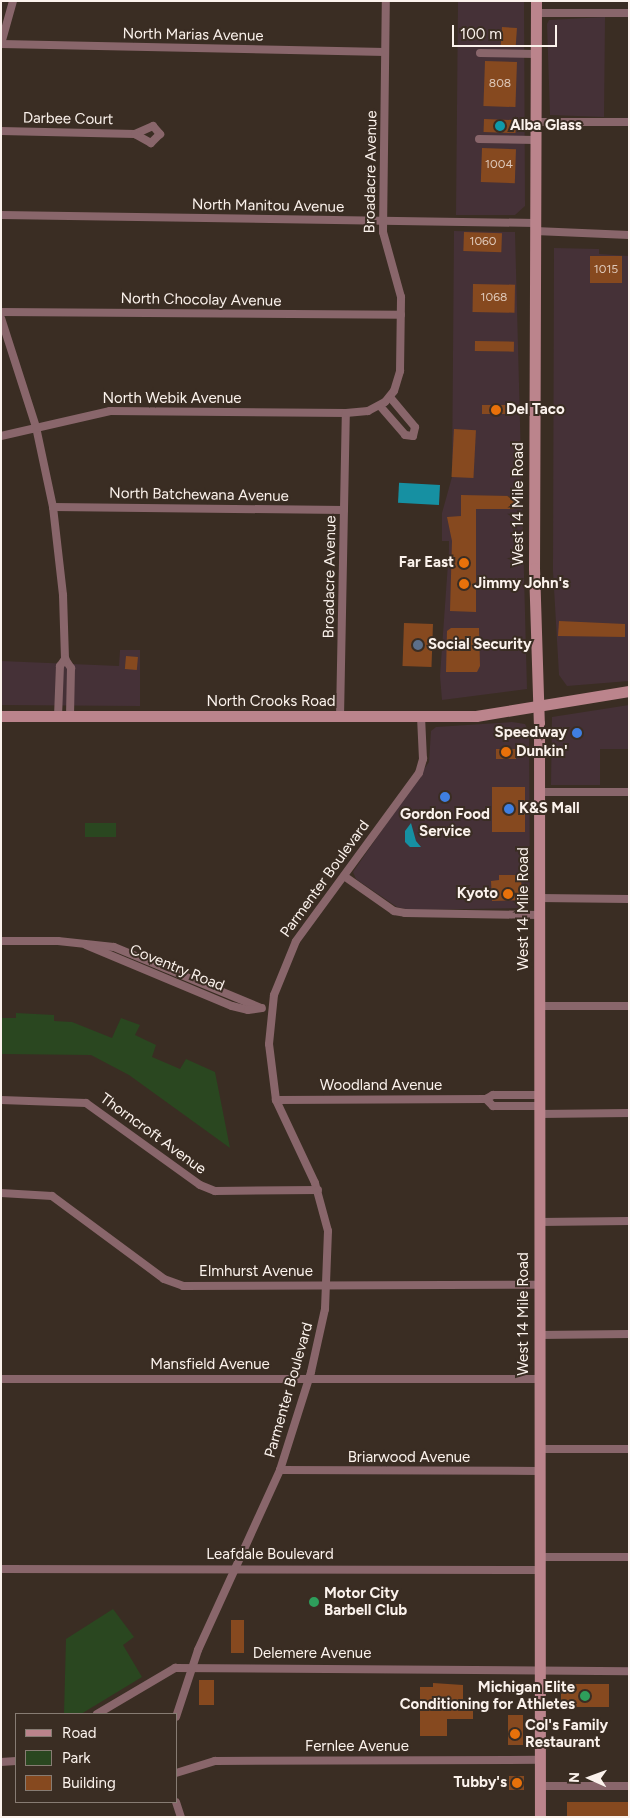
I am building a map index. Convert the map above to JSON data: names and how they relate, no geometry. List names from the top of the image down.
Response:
{
  "streets": {
    "main road": ["West 14 Mile Road", "North Crooks Road"],
    "street": [
      "North Marias Avenue",
      "Darbee Court",
      "Broadacre Avenue",
      "North Manitou Avenue",
      "North Chocolay Avenue",
      "North Webik Avenue",
      "North Batchewana Avenue",
      "Parmenter Boulevard",
      "Coventry Road",
      "Woodland Avenue",
      "Thorncroft Avenue",
      "Elmhurst Avenue",
      "Mansfield Avenue",
      "Briarwood Avenue",
      "Leafdale Boulevard",
      "Delemere Avenue",
      "Fernlee Avenue"
    ]
  },
  "crossings": [
    ["North Marias Avenue", "Broadacre Avenue"],
    ["Broadacre Avenue", "North Manitou Avenue"],
    ["Broadacre Avenue", "North Chocolay Avenue"],
    ["Broadacre Avenue", "North Webik Avenue"],
    ["Broadacre Avenue", "North Batchewana Avenue"],
    ["Broadacre Avenue", "North Crooks Road"],
    ["North Manitou Avenue", "West 14 Mile Road"],
    ["West 14 Mile Road", "North Crooks Road"],
    ["West 14 Mile Road", "Woodland Avenue"],
    ["West 14 Mile Road", "Elmhurst Avenue"],
    ["West 14 Mile Road", "Mansfield Avenue"],
    ["West 14 Mile Road", "Briarwood Avenue"],
    ["West 14 Mile Road", "Leafdale Boulevard"],
    ["West 14 Mile Road", "Delemere Avenue"],
    ["West 14 Mile Road", "Fernlee Avenue"],
    ["North Crooks Road", "Parmenter Boulevard"],
    ["Parmenter Boulevard", "Coventry Road"],
    ["Parmenter Boulevard", "Woodland Avenue"],
    ["Parmenter Boulevard", "Thorncroft Avenue"],
    ["Parmenter Boulevard", "Elmhurst Avenue"],
    ["Parmenter Boulevard", "Mansfield Avenue"],
    ["Parmenter Boulevard", "Briarwood Avenue"],
    ["Parmenter Boulevard", "Leafdale Boulevard"],
    ["Parmenter Boulevard", "Delemere Avenue"]
  ],
  "places": [
    "Alba Glass",
    "Del Taco",
    "Far East",
    "Jimmy John's",
    "Social Security",
    "Speedway",
    "Dunkin'",
    "Gordon Food Service",
    "K&S Mall",
    "Kyoto",
    "Motor City Barbell Club",
    "Michigan Elite Conditioning for Athletes",
    "Col's Family Restaurant",
    "Tubby's"
  ],
  "house_numbers": [
    "808",
    "1004",
    "1060",
    "1015",
    "1068"
  ],
  "legend": ["Road", "Park", "Building"],
  "scale_bar": "100 m",
  "north": "left"
}
